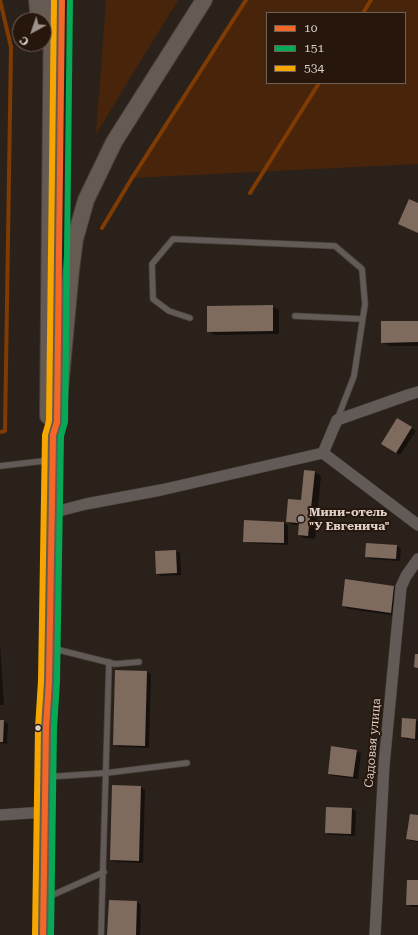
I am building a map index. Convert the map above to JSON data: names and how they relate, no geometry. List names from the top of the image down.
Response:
{
  "streets": {
    "street": ["Садовая улица"]
  },
  "places": ["Мини-отель \"У Евгенича\""],
  "lines": ["transit line 10", "transit line 151", "transit line 534"],
  "legend": ["10", "151", "534"],
  "north": "bottom left"
}
